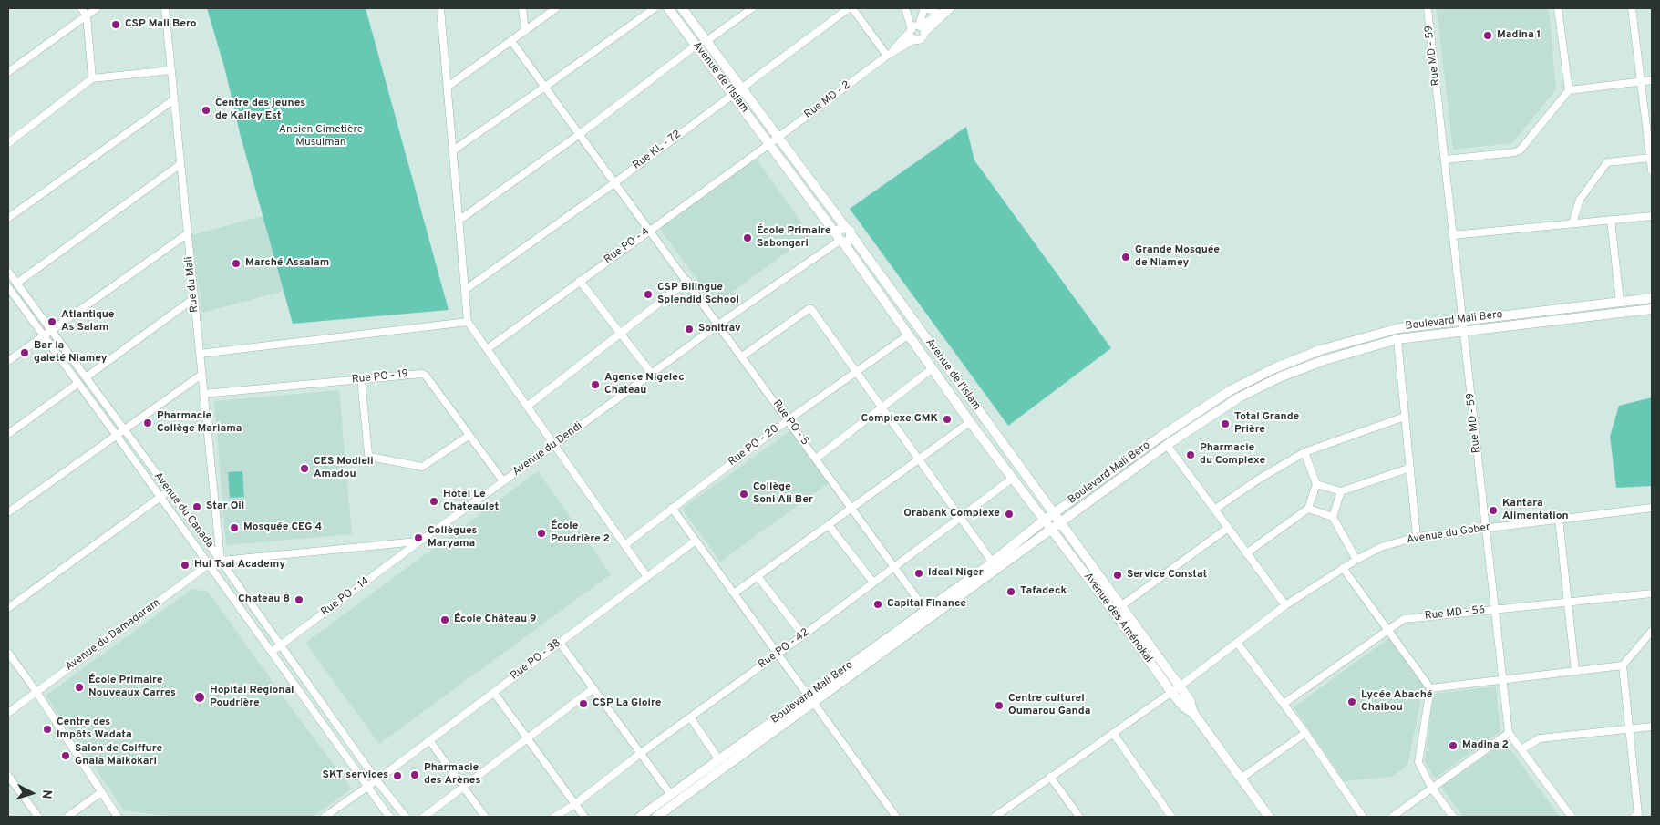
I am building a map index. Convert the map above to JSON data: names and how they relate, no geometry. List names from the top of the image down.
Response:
{
  "streets": {
    "main road": ["Avenue de l'Islam", "Boulevard Mali Bero", "Avenue des Aménokal"],
    "street": [
      "Rue MD - 59",
      "Rue MD - 2",
      "Rue KL - 72",
      "Rue PO - 4",
      "Rue du Mali",
      "Rue PO - 19",
      "Rue PO - 5",
      "Rue PO - 20",
      "Avenue du Dendi",
      "Avenue du Canada",
      "Avenue du Gober",
      "Rue PO - 14",
      "Rue MD - 56",
      "Avenue du Damagaram",
      "Rue PO - 42",
      "Rue PO - 38"
    ]
  },
  "crossings": [
    ["Rue MD - 59", "Boulevard Mali Bero"],
    ["Rue MD - 59", "Avenue du Gober"],
    ["Rue MD - 59", "Rue MD - 56"],
    ["Avenue de l'Islam", "Rue MD - 2"],
    ["Avenue de l'Islam", "Rue KL - 72"],
    ["Avenue de l'Islam", "Rue PO - 4"],
    ["Avenue de l'Islam", "Boulevard Mali Bero"],
    ["Avenue de l'Islam", "Rue PO - 20"],
    ["Avenue de l'Islam", "Avenue du Dendi"],
    ["Avenue de l'Islam", "Avenue des Aménokal"],
    ["Avenue de l'Islam", "Rue PO - 42"],
    ["Rue MD - 2", "Rue PO - 4"],
    ["Rue KL - 72", "Rue PO - 5"],
    ["Rue PO - 4", "Rue PO - 5"],
    ["Rue du Mali", "Rue PO - 19"],
    ["Rue du Mali", "Avenue du Canada"],
    ["Rue du Mali", "Avenue du Damagaram"],
    ["Boulevard Mali Bero", "Rue PO - 5"],
    ["Boulevard Mali Bero", "Avenue des Aménokal"],
    ["Rue PO - 19", "Avenue du Dendi"],
    ["Rue PO - 5", "Rue PO - 20"],
    ["Rue PO - 5", "Avenue du Dendi"],
    ["Rue PO - 5", "Rue PO - 42"],
    ["Avenue du Dendi", "Rue PO - 14"],
    ["Avenue du Canada", "Rue PO - 14"],
    ["Avenue du Canada", "Avenue du Damagaram"],
    ["Avenue du Canada", "Rue PO - 38"],
    ["Avenue du Gober", "Avenue des Aménokal"]
  ],
  "parks": ["Ancien Cimetière Musulman"],
  "places": [
    "CSP Mali Bero",
    "Madina 1",
    "Centre des jeunes de Kalley Est",
    "École Primaire Sabongari",
    "Grande Mosquée de Niamey",
    "Marché Assalam",
    "CSP Bilingue Splendid School",
    "Atlantique As Salam",
    "Sonitrav",
    "Bar la gaieté Niamey",
    "Agence Nigelec Chateau",
    "Complexe GMK",
    "Pharmacie Collège Mariama",
    "Total Grande Prière",
    "Pharmacie du Complexe",
    "CES Modieli Amadou",
    "Collège Soni Ali Ber",
    "Hotel Le Chateaulet",
    "Star Oil",
    "Kantara Alimentation",
    "Orabank Complexe",
    "Mosquée CEG 4",
    "École Poudrière 2",
    "Collègues Maryama",
    "Hui Tsai Academy",
    "Ideal Niger",
    "Service Constat",
    "Tafadeck",
    "Chateau 8",
    "Capital Finance",
    "École Château 9",
    "École Primaire Nouveaux Carres",
    "Hopital Regional Poudrière",
    "Lycée Abaché Chaibou",
    "CSP La Gloire",
    "Centre culturel Oumarou Ganda",
    "Centre des Impôts Wadata",
    "Madina 2",
    "Salon de Coiffure Gnala Maikokari",
    "Pharmacie des Arènes",
    "SKT services"
  ],
  "north": "right"
}
